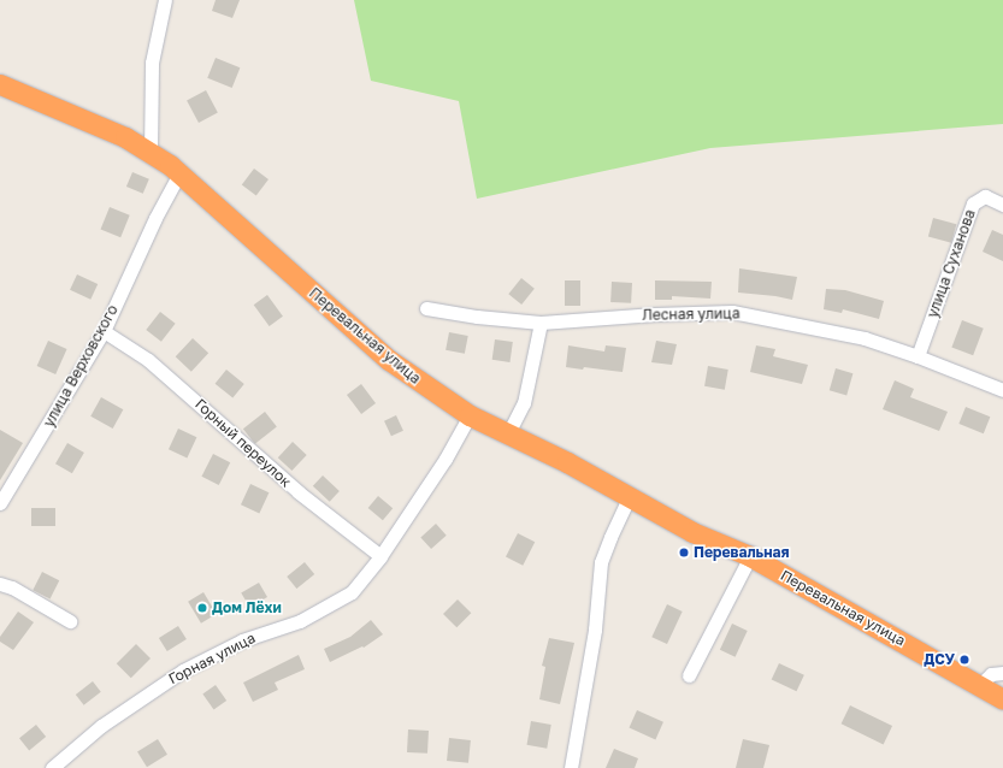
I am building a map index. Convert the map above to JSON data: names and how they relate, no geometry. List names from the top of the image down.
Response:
{
  "streets": {
    "highway": ["Перевальная улица"],
    "street": [
      "улица Суханова",
      "Лесная улица",
      "улица Верховского",
      "Горный переулок",
      "Горная улица"
    ]
  },
  "crossings": [
    ["улица Суханова", "Лесная улица"],
    ["Перевальная улица", "улица Верховского"],
    ["Перевальная улица", "Горная улица"],
    ["улица Верховского", "Горный переулок"],
    ["Горный переулок", "Горная улица"]
  ],
  "places": ["Перевальная", "Дом Лёхи", "ДСУ"]
}
